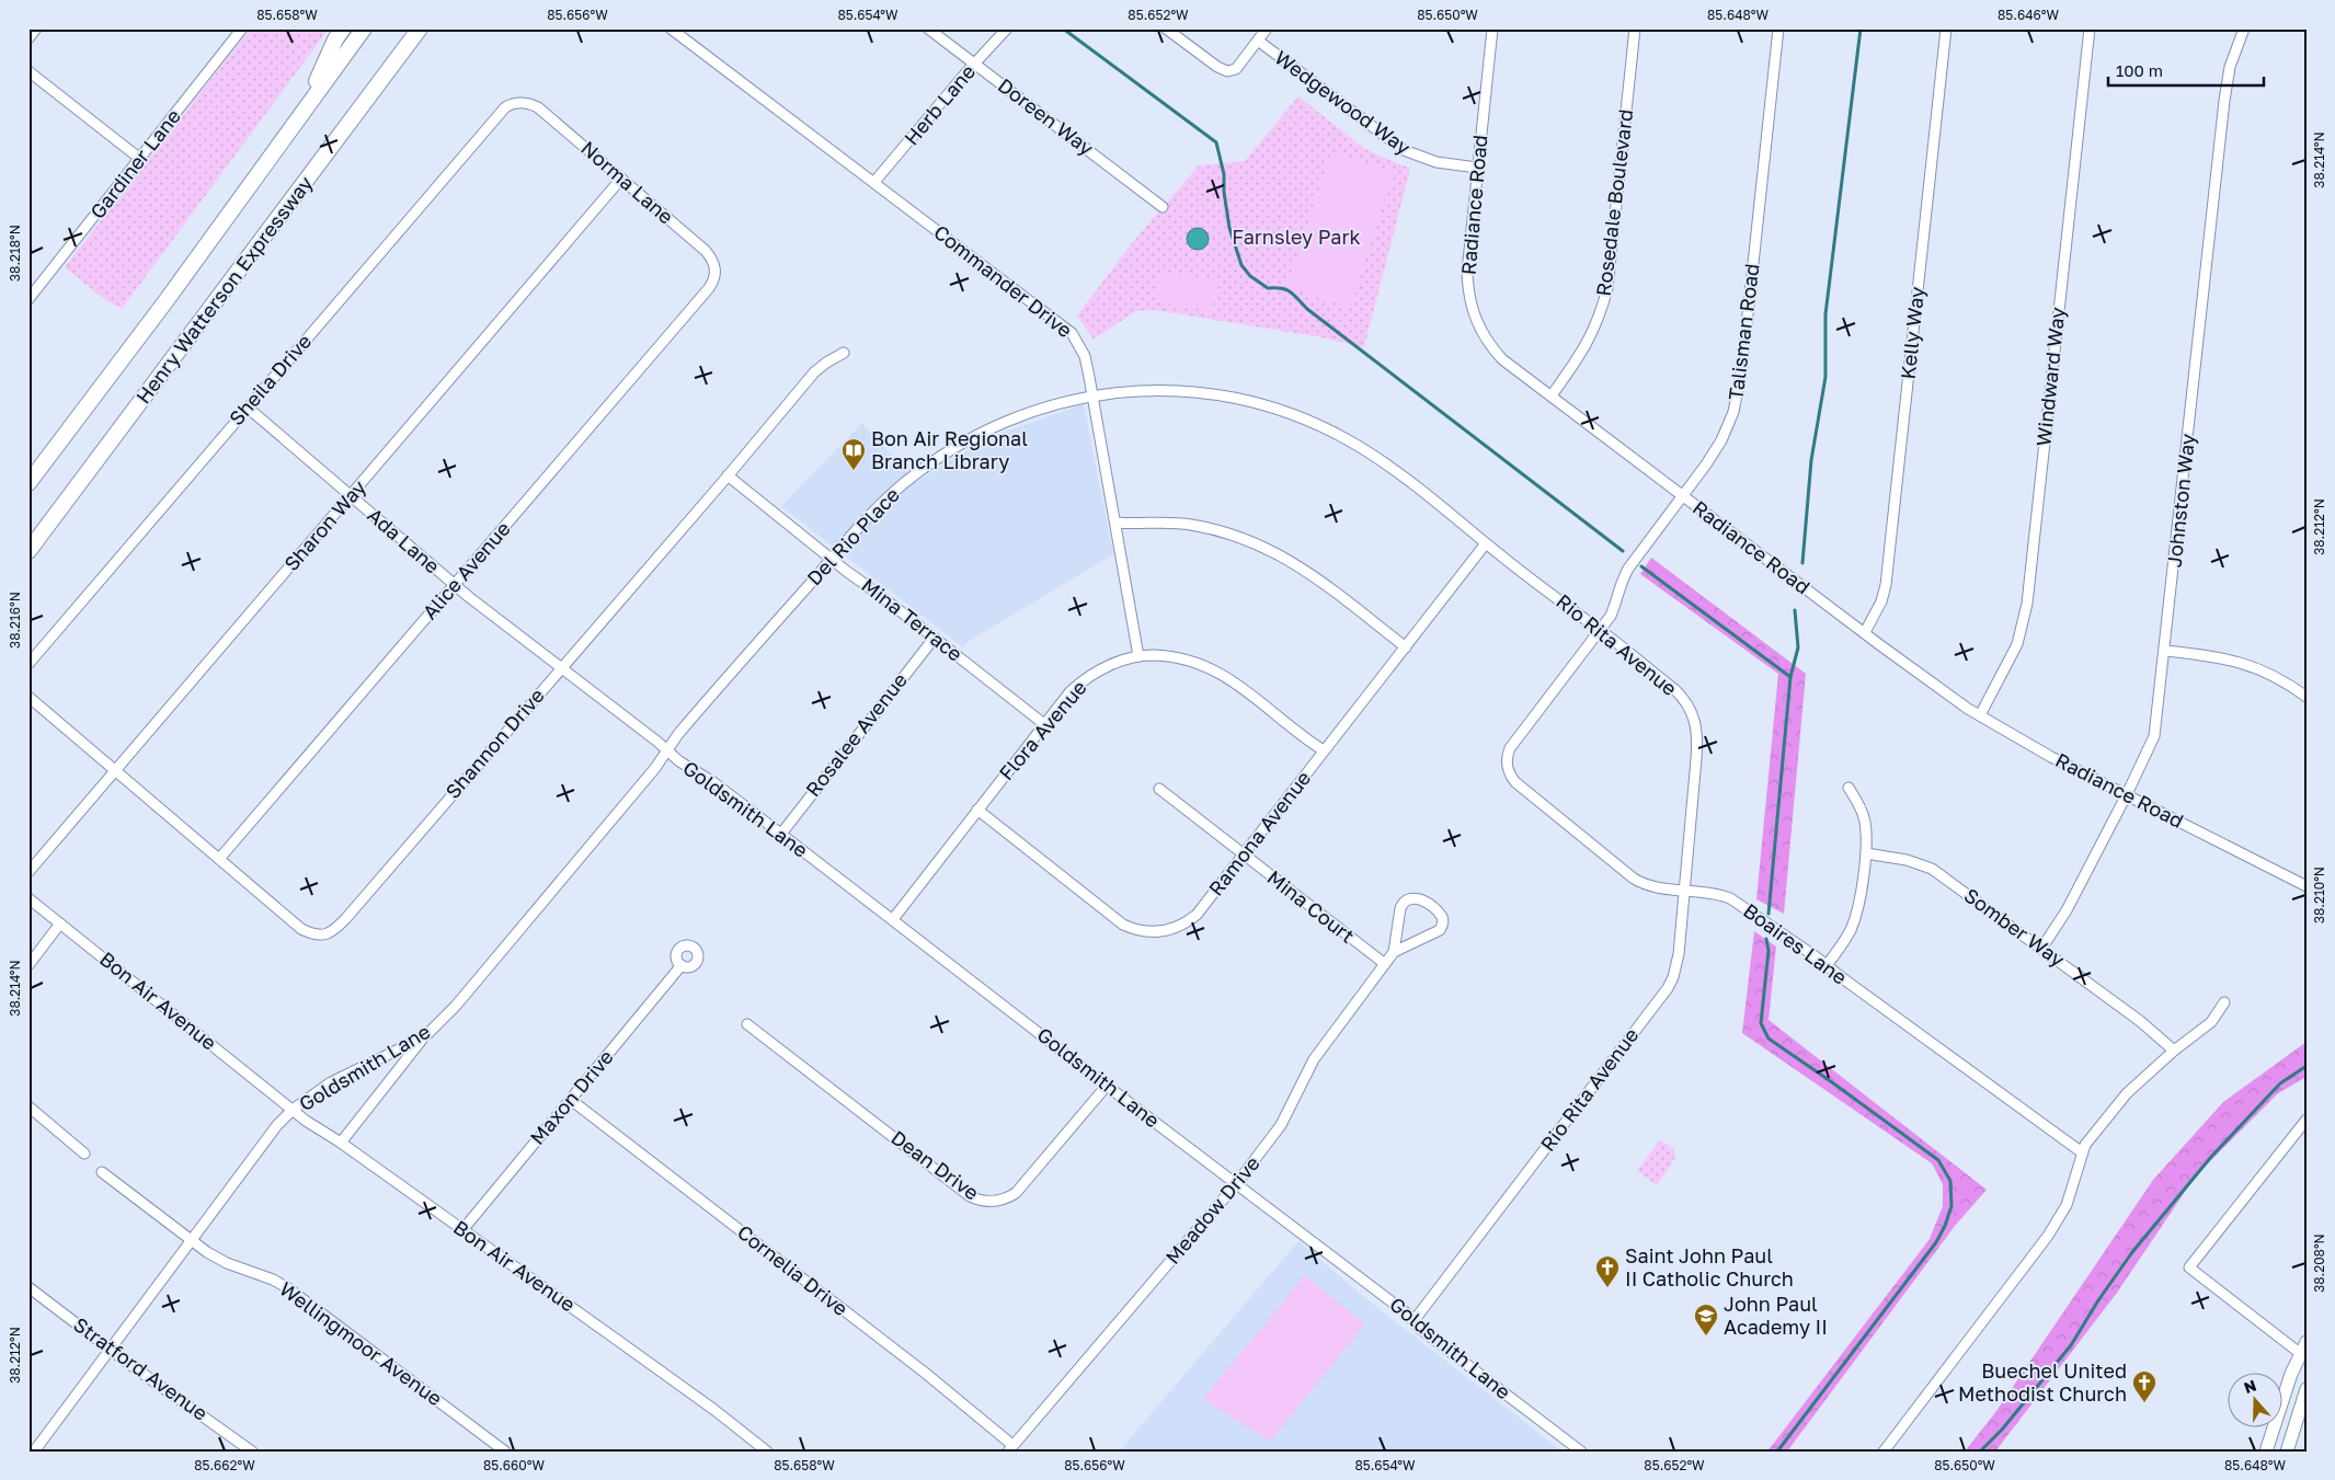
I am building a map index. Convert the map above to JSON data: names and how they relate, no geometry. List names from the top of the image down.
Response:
{
  "streets": {
    "highway": ["Henry Watterson Expressway"],
    "street": [
      "Wedgewood Way",
      "Herb Lane",
      "Doreen Way",
      "Gardiner Lane",
      "Norma Lane",
      "Rosedale Boulevard",
      "Radiance Road",
      "Commander Drive",
      "Talisman Road",
      "Kelly Way",
      "Windward Way",
      "Sheila Drive",
      "Johnston Way",
      "Sharon Way",
      "Del Rio Place",
      "Ada Lane",
      "Alice Avenue",
      "Mina Terrace",
      "Rio Rita Avenue",
      "Flora Avenue",
      "Rosalee Avenue",
      "Shannon Drive",
      "Goldsmith Lane",
      "Ramona Avenue",
      "Mina Court",
      "Somber Way",
      "Boaires Lane",
      "Bon Air Avenue",
      "Maxon Drive",
      "Dean Drive",
      "Meadow Drive",
      "Cornelia Drive",
      "Wellingmoor Avenue",
      "Stratford Avenue"
    ]
  },
  "crossings": [
    ["Wedgewood Way", "Radiance Road"],
    ["Herb Lane", "Doreen Way"],
    ["Herb Lane", "Commander Drive"],
    ["Norma Lane", "Sheila Drive"],
    ["Norma Lane", "Sharon Way"],
    ["Norma Lane", "Alice Avenue"],
    ["Rosedale Boulevard", "Radiance Road"],
    ["Radiance Road", "Talisman Road"],
    ["Radiance Road", "Kelly Way"],
    ["Radiance Road", "Windward Way"],
    ["Radiance Road", "Johnston Way"],
    ["Commander Drive", "Del Rio Place"],
    ["Commander Drive", "Rio Rita Avenue"],
    ["Commander Drive", "Flora Avenue"],
    ["Talisman Road", "Rio Rita Avenue"],
    ["Talisman Road", "Boaires Lane"],
    ["Sheila Drive", "Ada Lane"],
    ["Johnston Way", "Somber Way"],
    ["Sharon Way", "Ada Lane"],
    ["Sharon Way", "Shannon Drive"],
    ["Del Rio Place", "Ada Lane"],
    ["Del Rio Place", "Mina Terrace"],
    ["Del Rio Place", "Rio Rita Avenue"],
    ["Del Rio Place", "Goldsmith Lane"],
    ["Ada Lane", "Alice Avenue"],
    ["Ada Lane", "Shannon Drive"],
    ["Ada Lane", "Goldsmith Lane"],
    ["Alice Avenue", "Shannon Drive"],
    ["Mina Terrace", "Flora Avenue"],
    ["Mina Terrace", "Rosalee Avenue"],
    ["Mina Terrace", "Shannon Drive"],
    ["Rio Rita Avenue", "Goldsmith Lane"],
    ["Rio Rita Avenue", "Ramona Avenue"],
    ["Rio Rita Avenue", "Boaires Lane"],
    ["Flora Avenue", "Goldsmith Lane"],
    ["Flora Avenue", "Ramona Avenue"],
    ["Rosalee Avenue", "Goldsmith Lane"],
    ["Goldsmith Lane", "Bon Air Avenue"],
    ["Goldsmith Lane", "Dean Drive"],
    ["Goldsmith Lane", "Meadow Drive"],
    ["Goldsmith Lane", "Wellingmoor Avenue"],
    ["Goldsmith Lane", "Stratford Avenue"],
    ["Ramona Avenue", "Mina Court"],
    ["Mina Court", "Meadow Drive"],
    ["Bon Air Avenue", "Maxon Drive"],
    ["Maxon Drive", "Cornelia Drive"],
    ["Meadow Drive", "Cornelia Drive"]
  ],
  "parks": ["Farnsley Park"],
  "places": {
    "library": ["Bon Air Regional Branch Library"],
    "church": ["Saint John Paul II Catholic Church", "Buechel United Methodist Church"],
    "school or university": ["John Paul Academy II"]
  },
  "scale_bar": "100 m",
  "north": "top",
  "coordinates": [
    "85.658°W",
    "85.656°W",
    "85.654°W",
    "85.652°W",
    "85.650°W",
    "85.648°W",
    "85.646°W",
    "38.214°N",
    "38.218°N",
    "38.212°N",
    "38.216°N",
    "38.210°N",
    "38.208°N",
    "85.662°W",
    "85.660°W"
  ]
}
